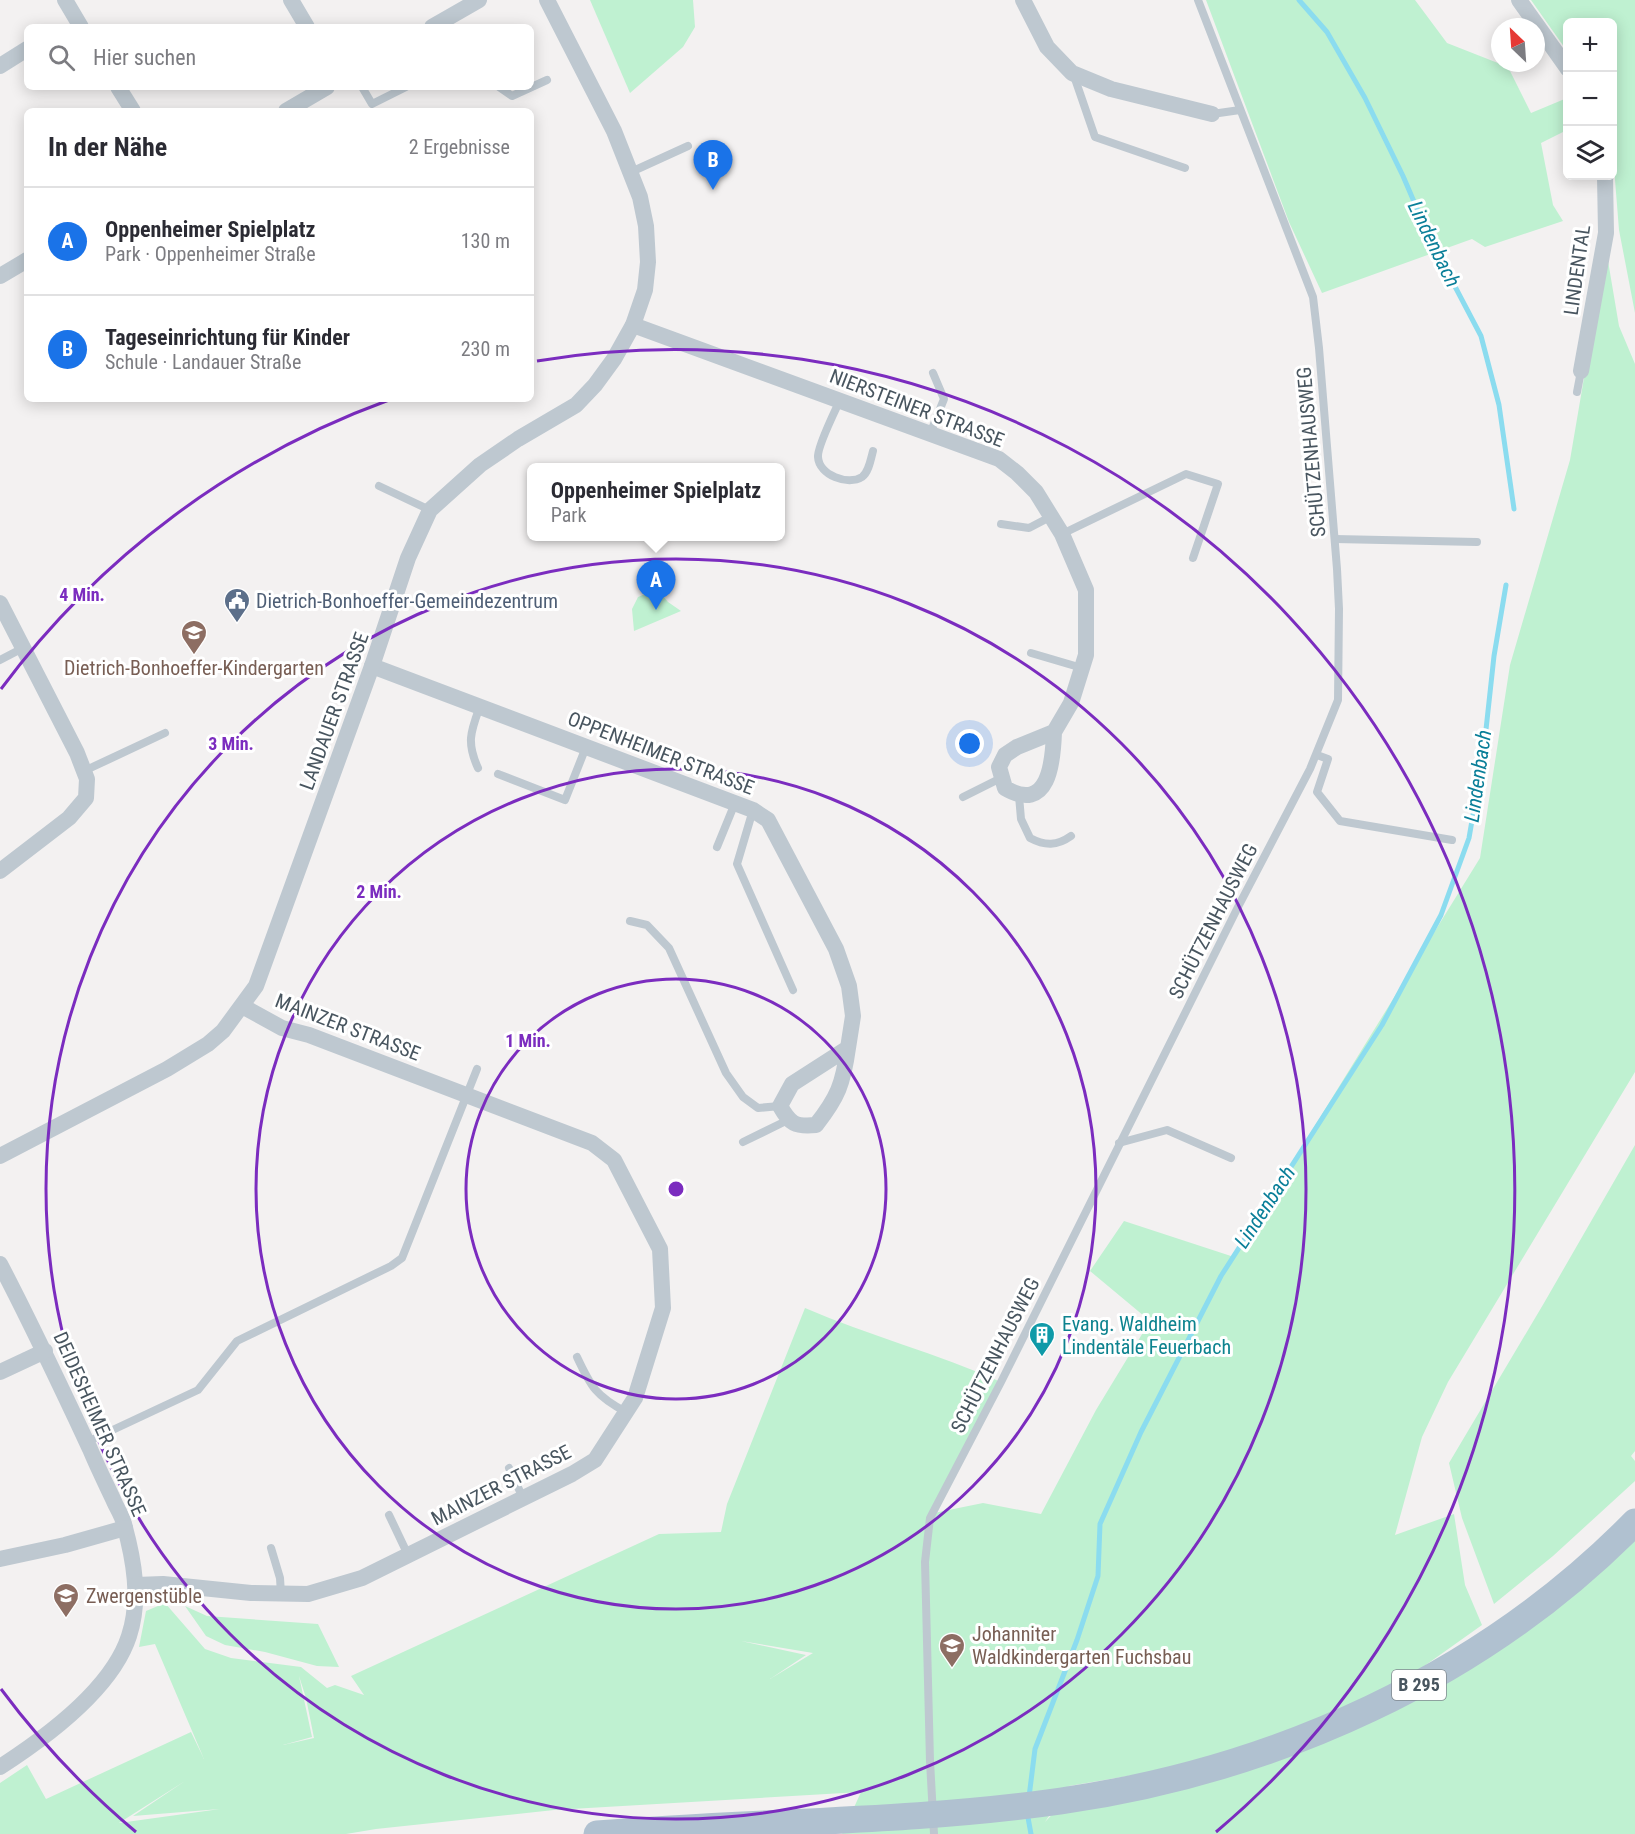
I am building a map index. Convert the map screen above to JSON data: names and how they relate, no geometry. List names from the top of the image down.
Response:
{
  "streets": {
    "main road": ["B 295"],
    "street": [
      "LINDENTAL",
      "NIERSTEINER STRASSE",
      "LANDAUER STRASSE",
      "OPPENHEIMER STRASSE",
      "MAINZER STRASSE",
      "DEIDESHEIMER STRASSE"
    ],
    "lane": ["SCHÜTZENHAUSWEG"]
  },
  "crossings": [
    ["NIERSTEINER STRASSE", "LANDAUER STRASSE"],
    ["LANDAUER STRASSE", "OPPENHEIMER STRASSE"],
    ["LANDAUER STRASSE", "MAINZER STRASSE"],
    ["MAINZER STRASSE", "DEIDESHEIMER STRASSE"]
  ],
  "water": ["Lindenbach"],
  "places": {
    "public building": ["Dietrich-Bonhoeffer-Gemeindezentrum"],
    "school or university": ["Dietrich-Bonhoeffer-Kindergarten", "Zwergenstüble", "Johanniter Waldkindergarten Fuchsbau"],
    "building": ["Evang. Waldheim Lindentäle Feuerbach"]
  },
  "north": "top left",
  "page": {
    "map_buttons": ["+", "−"],
    "search": "Hier suchen",
    "heading": ["In der Nähe", "2 Ergebnisse"],
    "pins": ["B", "A"],
    "list": [
      {
        "mark": "A",
        "name": "Oppenheimer Spielplatz",
        "note": "Park · Oppenheimer Straße",
        "value": "130 m"
      },
      {
        "mark": "B",
        "name": "Tageseinrichtung für Kinder",
        "note": "Schule · Landauer Straße",
        "value": "230 m"
      }
    ],
    "popup": ["Oppenheimer Spielplatz", "Park"]
  },
  "rings": [
    "4 Min.",
    "3 Min.",
    "2 Min.",
    "1 Min."
  ]
}
